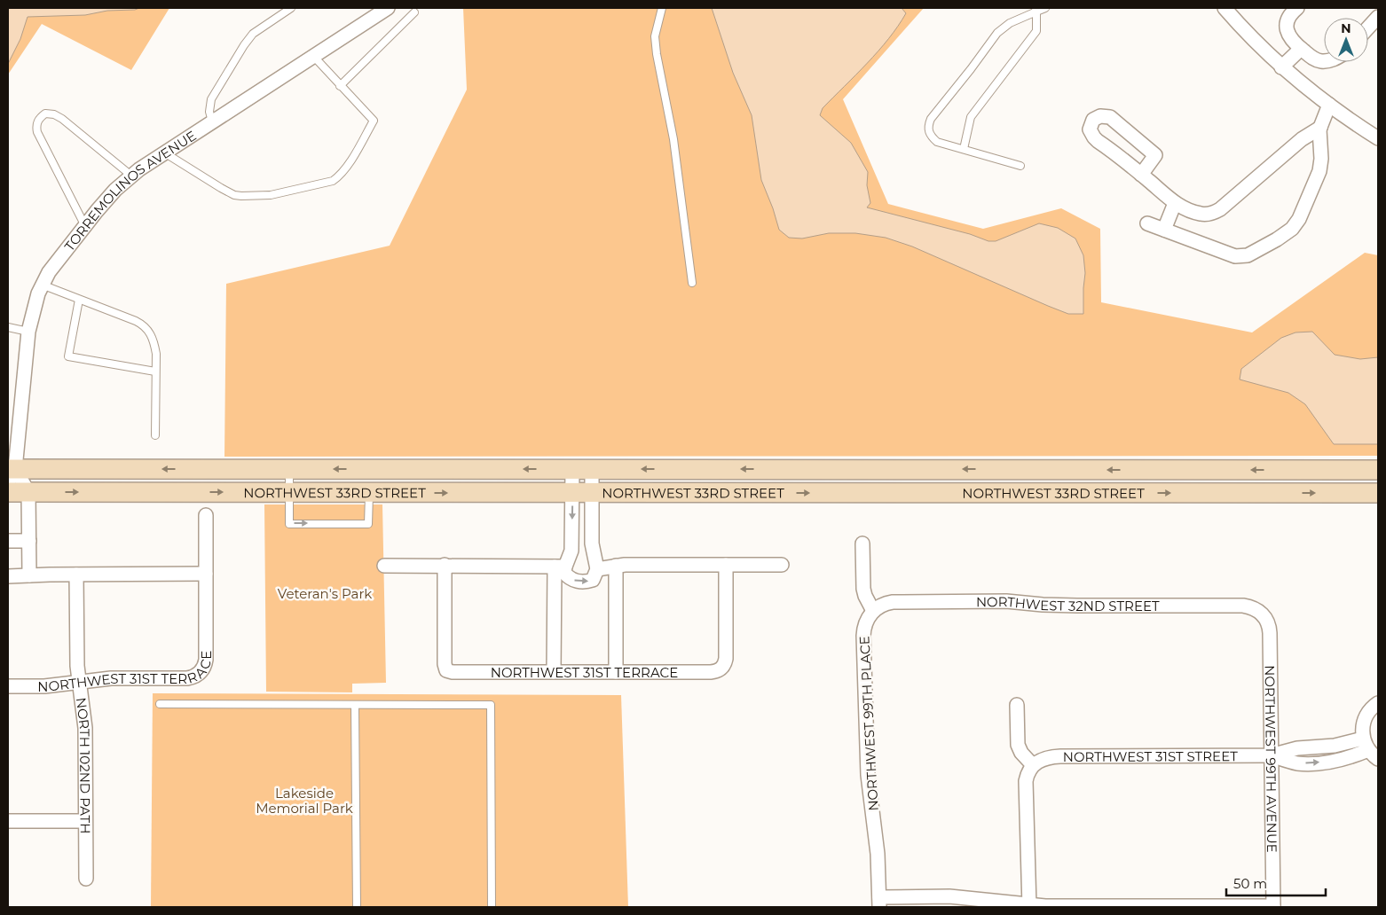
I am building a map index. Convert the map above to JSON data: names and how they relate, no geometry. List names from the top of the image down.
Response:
{
  "streets": {
    "street": [
      "TORREMOLINOS AVENUE",
      "NORTHWEST 33RD STREET",
      "NORTHWEST 32ND STREET",
      "NORTHWEST 31ST TERRACE",
      "NORTHWEST 99TH PLACE",
      "NORTHWEST 31ST STREET",
      "NORTHWEST 99TH AVENUE",
      "NORTH 102ND PATH"
    ]
  },
  "crossings": [
    ["TORREMOLINOS AVENUE", "NORTHWEST 33RD STREET"],
    ["NORTHWEST 32ND STREET", "NORTHWEST 99TH PLACE"],
    ["NORTHWEST 32ND STREET", "NORTHWEST 99TH AVENUE"],
    ["NORTHWEST 31ST TERRACE", "NORTH 102ND PATH"],
    ["NORTHWEST 31ST STREET", "NORTHWEST 99TH AVENUE"]
  ],
  "parks": ["Veteran's Park", "Lakeside Memorial Park"],
  "scale_bar": "50 m",
  "north": "top"
}
